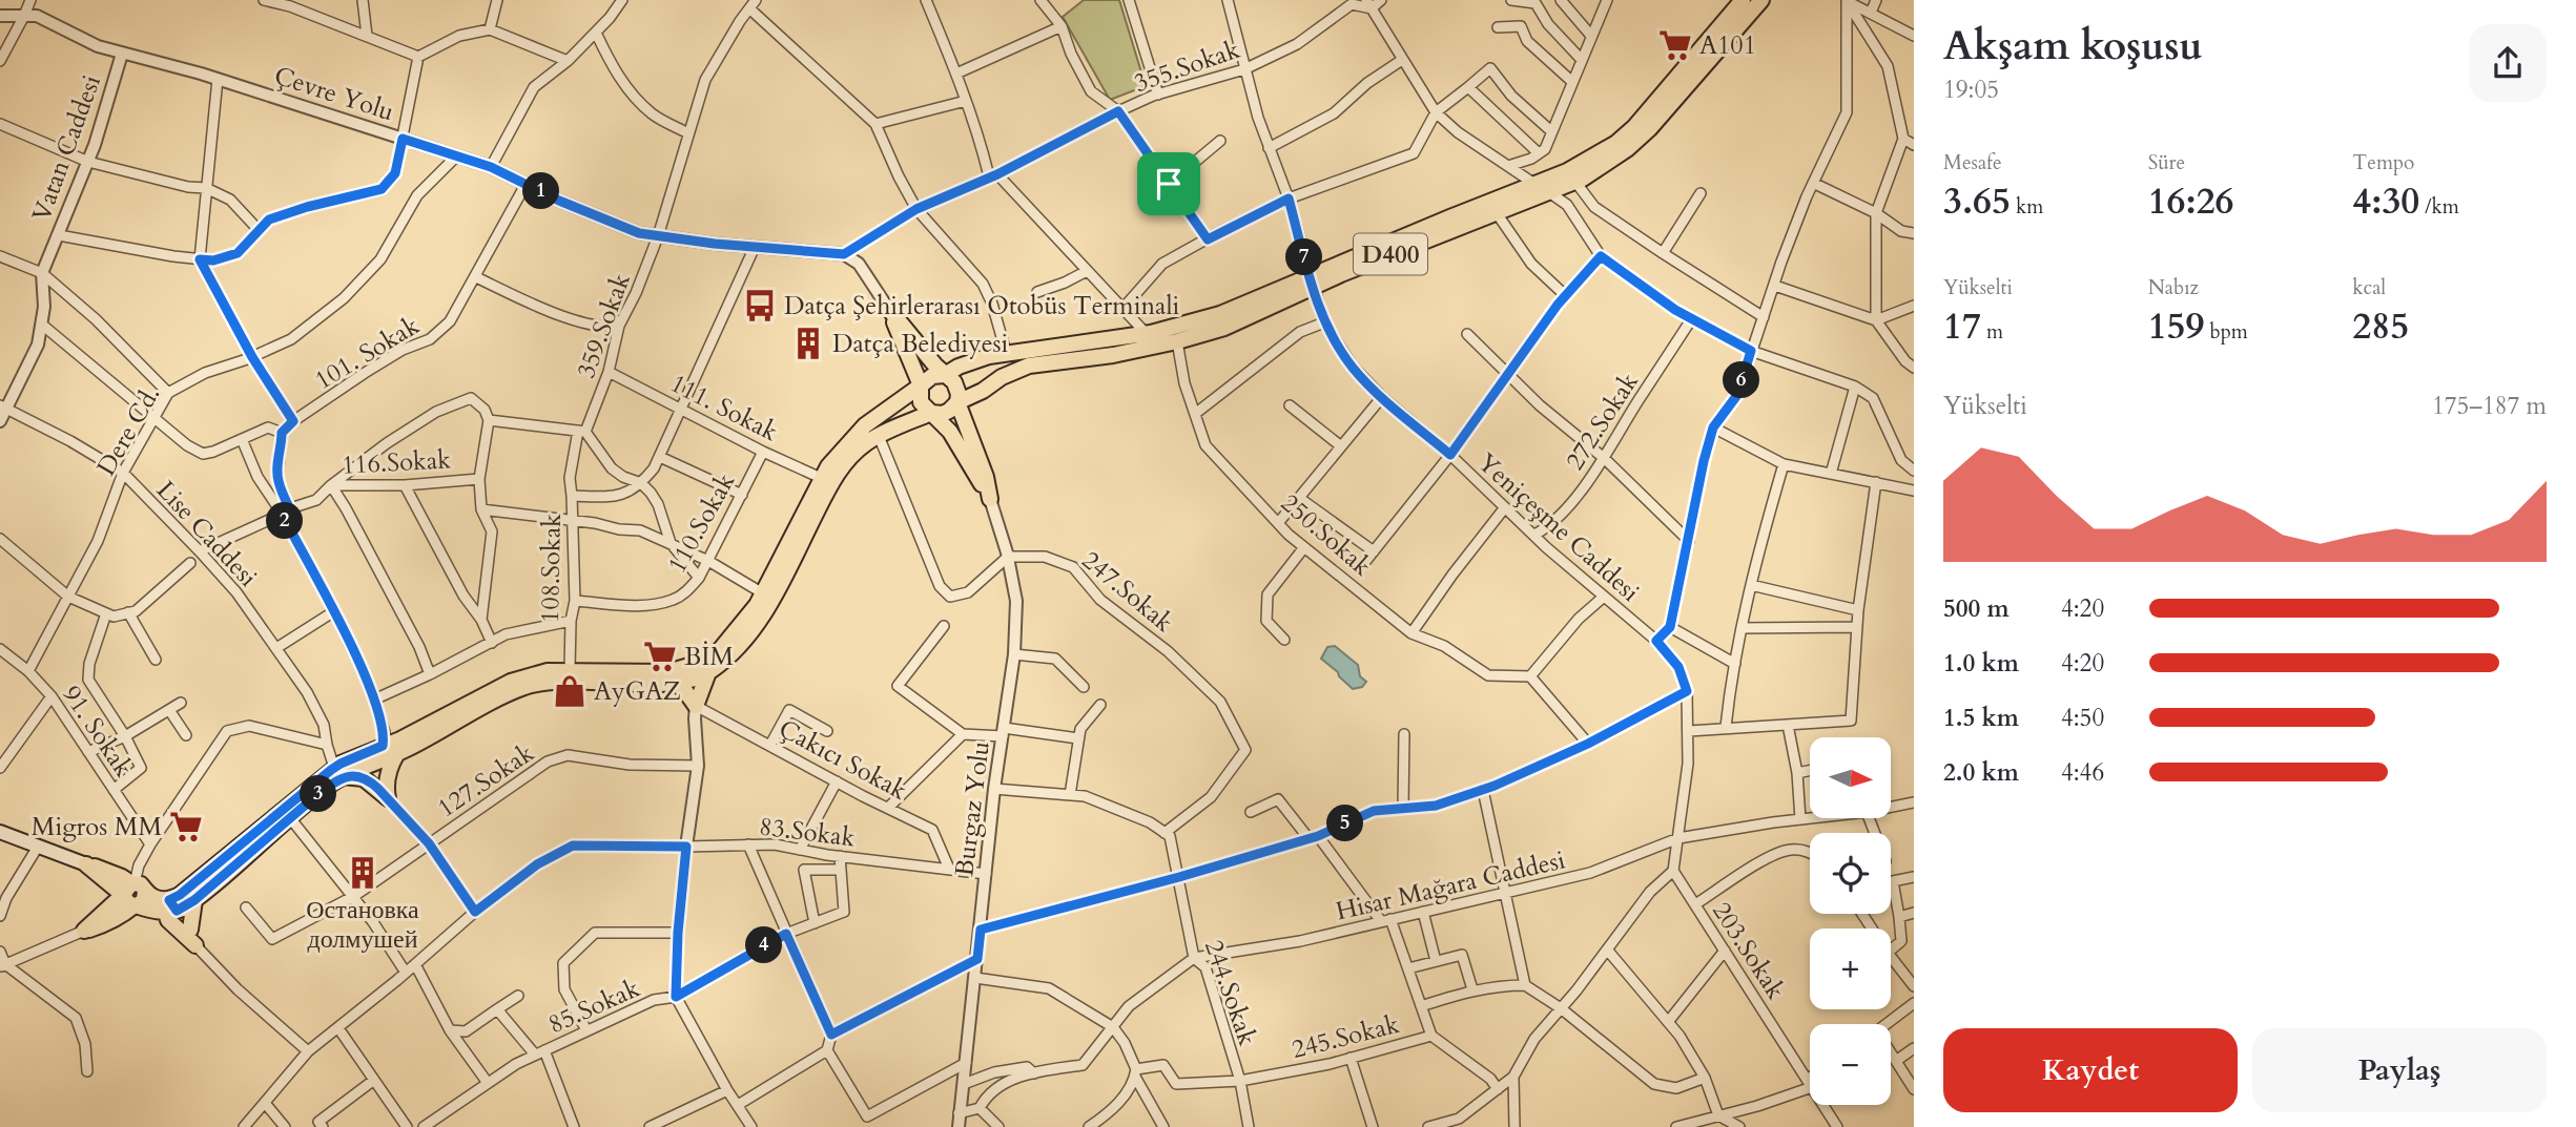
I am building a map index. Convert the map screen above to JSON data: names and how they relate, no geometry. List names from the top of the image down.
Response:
{
  "streets": {
    "main road": ["D400"],
    "street": [
      "355.Sokak",
      "Çevre Yolu",
      "Vatan Caddesi",
      "359.Sokak",
      "101. Sokak",
      "111. Sokak",
      "272.Sokak",
      "Dere Cd.",
      "116.Sokak",
      "110.Sokak",
      "Yeniçeşme Caddesi",
      "Lise Caddesi",
      "250.Sokak",
      "108.Sokak",
      "247.Sokak",
      "91. Sokak",
      "Çakıcı Sokak",
      "127.Sokak",
      "Burgaz Yolu",
      "83.Sokak",
      "Hisar Mağara Caddesi",
      "203.Sokak",
      "244.Sokak",
      "85.Sokak",
      "245.Sokak"
    ]
  },
  "crossings": [
    ["355.Sokak", "Çevre Yolu"],
    ["355.Sokak", "Yeniçeşme Caddesi"],
    ["Çevre Yolu", "Vatan Caddesi"],
    ["Çevre Yolu", "359.Sokak"],
    ["Çevre Yolu", "101. Sokak"],
    ["Çevre Yolu", "Dere Cd."],
    ["Vatan Caddesi", "Lise Caddesi"],
    ["D400", "Yeniçeşme Caddesi"],
    ["D400", "250.Sokak"],
    ["359.Sokak", "111. Sokak"],
    ["359.Sokak", "108.Sokak"],
    ["111. Sokak", "110.Sokak"],
    ["272.Sokak", "Yeniçeşme Caddesi"],
    ["Dere Cd.", "Lise Caddesi"],
    ["Dere Cd.", "91. Sokak"],
    ["116.Sokak", "Lise Caddesi"],
    ["110.Sokak", "108.Sokak"],
    ["Yeniçeşme Caddesi", "Hisar Mağara Caddesi"],
    ["Yeniçeşme Caddesi", "203.Sokak"],
    ["247.Sokak", "Burgaz Yolu"],
    ["247.Sokak", "244.Sokak"],
    ["Çakıcı Sokak", "83.Sokak"],
    ["Burgaz Yolu", "83.Sokak"],
    ["Burgaz Yolu", "Hisar Mağara Caddesi"],
    ["Hisar Mağara Caddesi", "244.Sokak"],
    ["244.Sokak", "245.Sokak"]
  ],
  "places": {
    "supermarket": ["A101", "BİM", "Migros MM"],
    "bus stop": ["Datça Şehirlerarası Otobüs Terminali"],
    "building": ["Datça Belediyesi", "Остановка долмушей"],
    "shop": ["AyGAZ"]
  },
  "north": "right",
  "page": {
    "heading": ["Akşam koşusu", "19:05"],
    "stats": [
      ["Mesafe", "3.65 km"],
      ["Süre", "16:26"],
      ["Tempo", "4:30 /km"],
      ["Yükselti", "17 m"],
      ["Nabız", "159 bpm"],
      ["kcal", "285"]
    ],
    "pins": [
      "1",
      "7",
      "6",
      "2",
      "3",
      "5",
      "4"
    ],
    "chart": ["Yükselti", "175–187 m"],
    "list": [
      {
        "name": "500 m",
        "note": "4:20"
      },
      {
        "name": "1.0 km",
        "note": "4:20"
      },
      {
        "name": "1.5 km",
        "note": "4:50"
      },
      {
        "name": "2.0 km",
        "note": "4:46"
      }
    ],
    "map_buttons": ["+", "−"],
    "buttons": ["Kaydet", "Paylaş"]
  }
}
